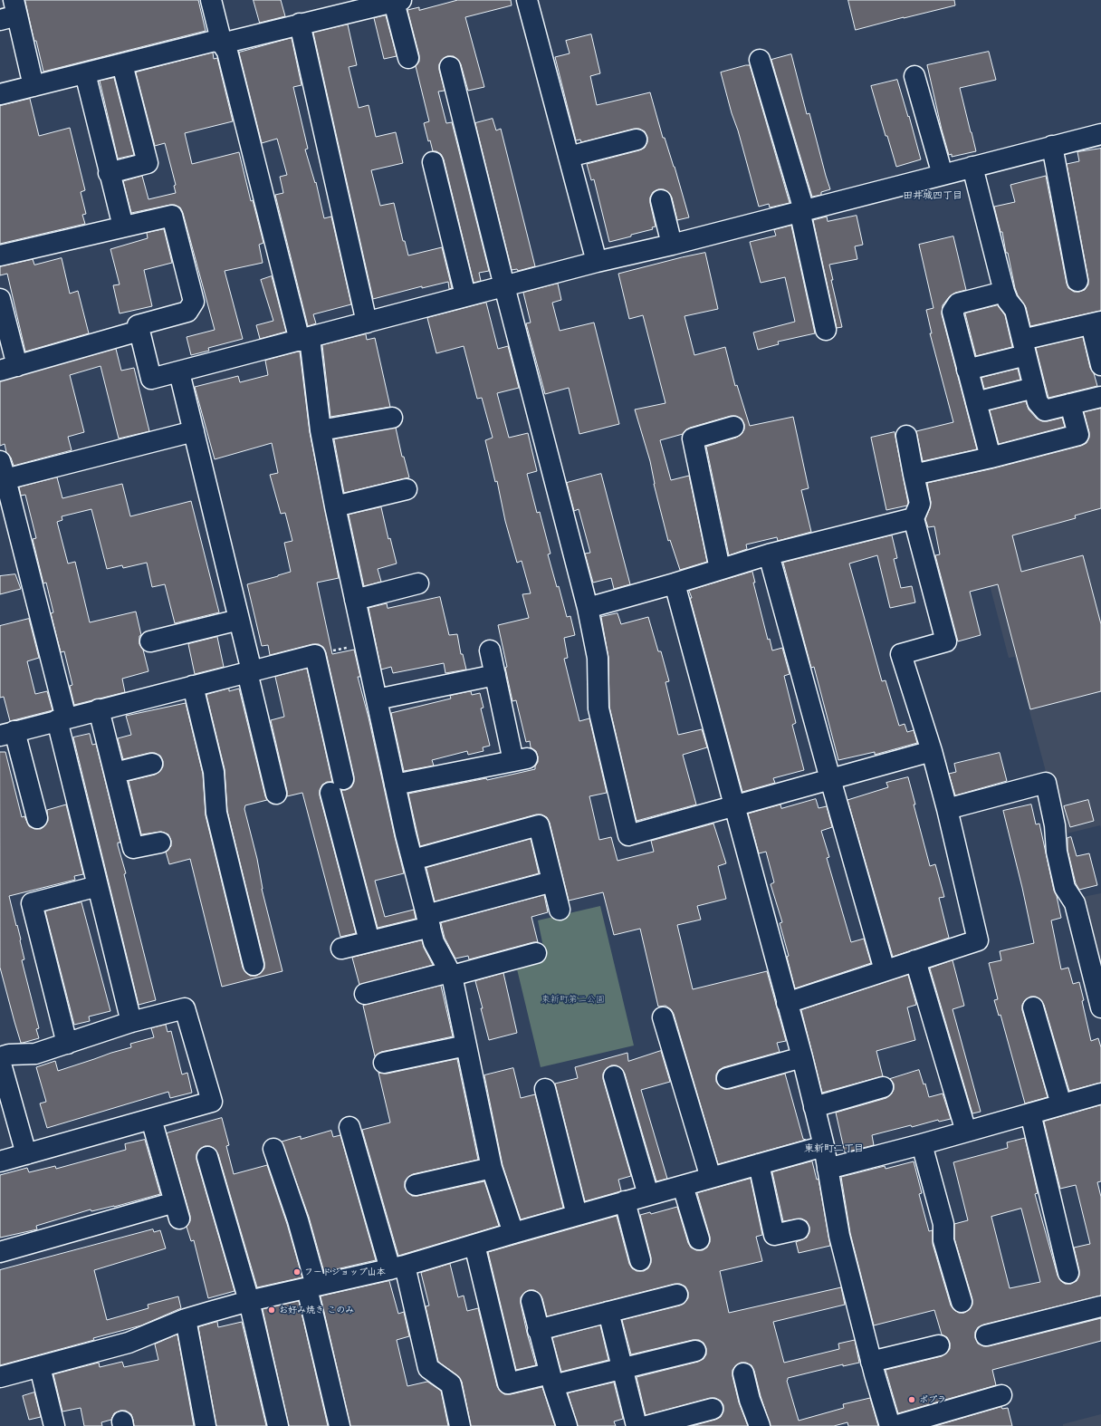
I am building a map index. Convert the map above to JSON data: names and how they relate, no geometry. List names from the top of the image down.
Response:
{
  "districts": ["田井城四丁目", "東新町二丁目"],
  "parks": ["東新町第二公園"],
  "places": ["フードショップ山本", "お好み焼き このみ", "ポプラ"]
}
